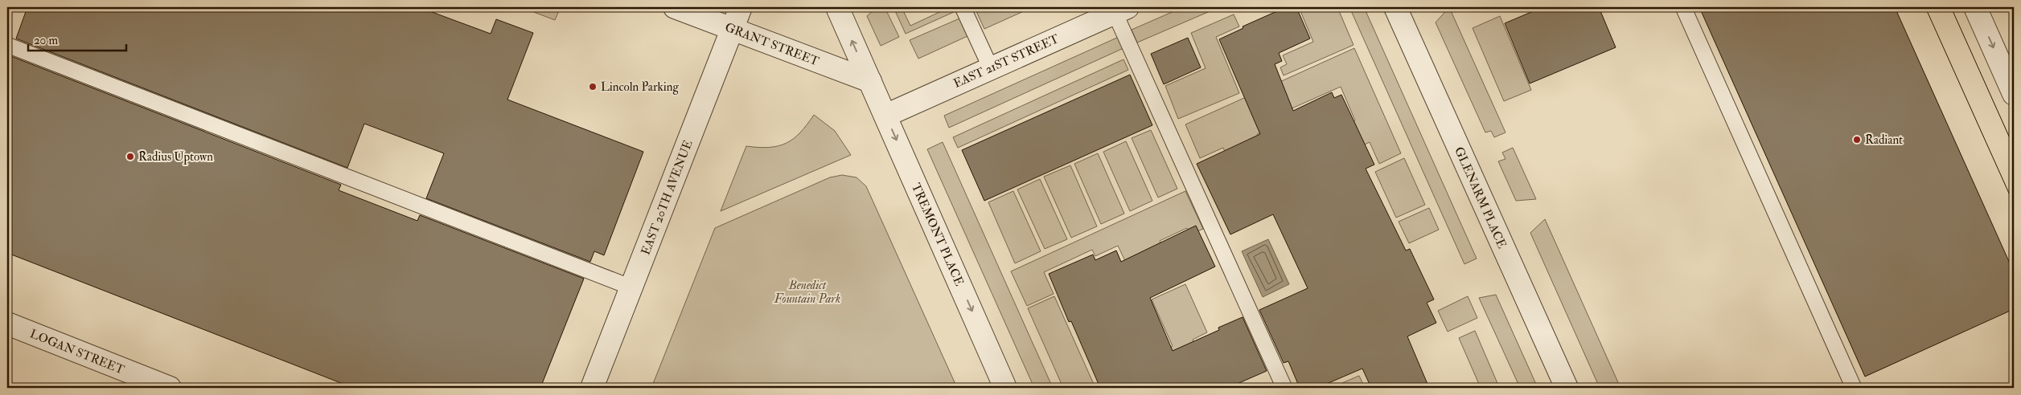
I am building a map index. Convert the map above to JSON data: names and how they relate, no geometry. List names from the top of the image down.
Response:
{
  "streets": {
    "street": [
      "GRANT STREET",
      "EAST 21ST STREET",
      "EAST 20TH AVENUE",
      "GLENARM PLACE",
      "TREMONT PLACE",
      "LOGAN STREET"
    ]
  },
  "crossings": [
    ["GRANT STREET", "EAST 20TH AVENUE"],
    ["GRANT STREET", "TREMONT PLACE"],
    ["EAST 21ST STREET", "TREMONT PLACE"]
  ],
  "parks": ["Benedict Fountain Park"],
  "places": ["Lincoln Parking", "Radiant", "Radius Uptown"],
  "scale_bar": "20 m"
}
